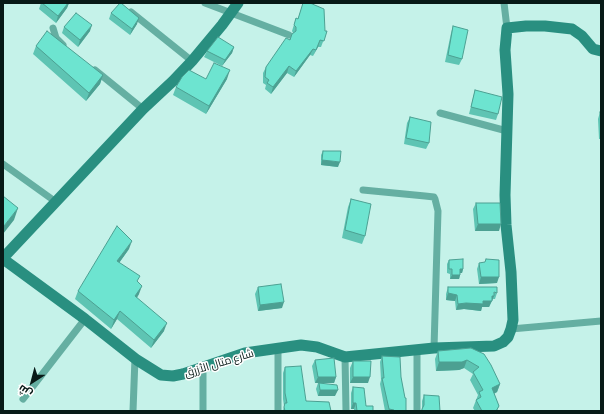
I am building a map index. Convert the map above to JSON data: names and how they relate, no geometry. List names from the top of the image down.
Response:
{
  "streets": {
    "street": ["شارع متال الأزرق"]
  },
  "north": "bottom left"
}
